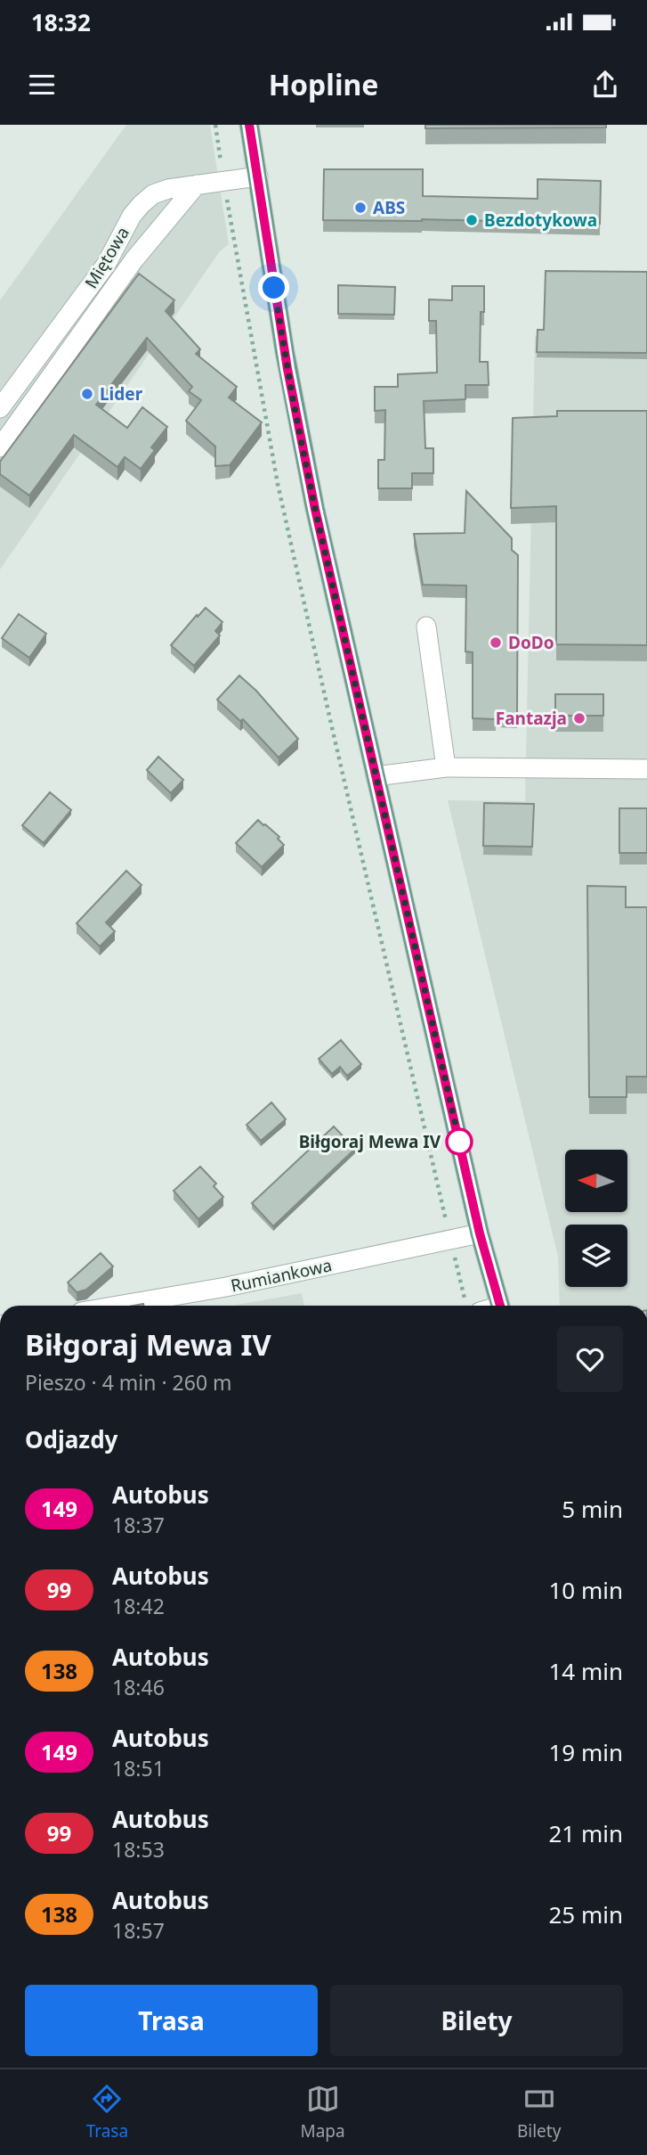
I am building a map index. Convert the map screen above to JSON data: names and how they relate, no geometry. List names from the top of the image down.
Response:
{
  "streets": {
    "street": ["Miętowa", "Rumiankowa"]
  },
  "places": [
    "ABS",
    "Bezdotykowa",
    "Lider",
    "DoDo",
    "Fantazja",
    "Biłgoraj Mewa IV"
  ],
  "lines": ["bus line 149"],
  "north": "left",
  "page": {
    "status": "18:32",
    "header": "Hopline",
    "heading": [
      ["Biłgoraj Mewa IV", "Pieszo · 4 min · 260 m"],
      "Odjazdy"
    ],
    "list": [
      {
        "mark": "149",
        "name": "Autobus",
        "note": "18:37",
        "value": "5 min"
      },
      {
        "mark": "99",
        "name": "Autobus",
        "note": "18:42",
        "value": "10 min"
      },
      {
        "mark": "138",
        "name": "Autobus",
        "note": "18:46",
        "value": "14 min"
      },
      {
        "mark": "149",
        "name": "Autobus",
        "note": "18:51",
        "value": "19 min"
      },
      {
        "mark": "99",
        "name": "Autobus",
        "note": "18:53",
        "value": "21 min"
      },
      {
        "mark": "138",
        "name": "Autobus",
        "note": "18:57",
        "value": "25 min"
      }
    ],
    "buttons": ["Trasa", "Bilety"],
    "tabs": ["Trasa", "Mapa", "Bilety"]
  }
}
